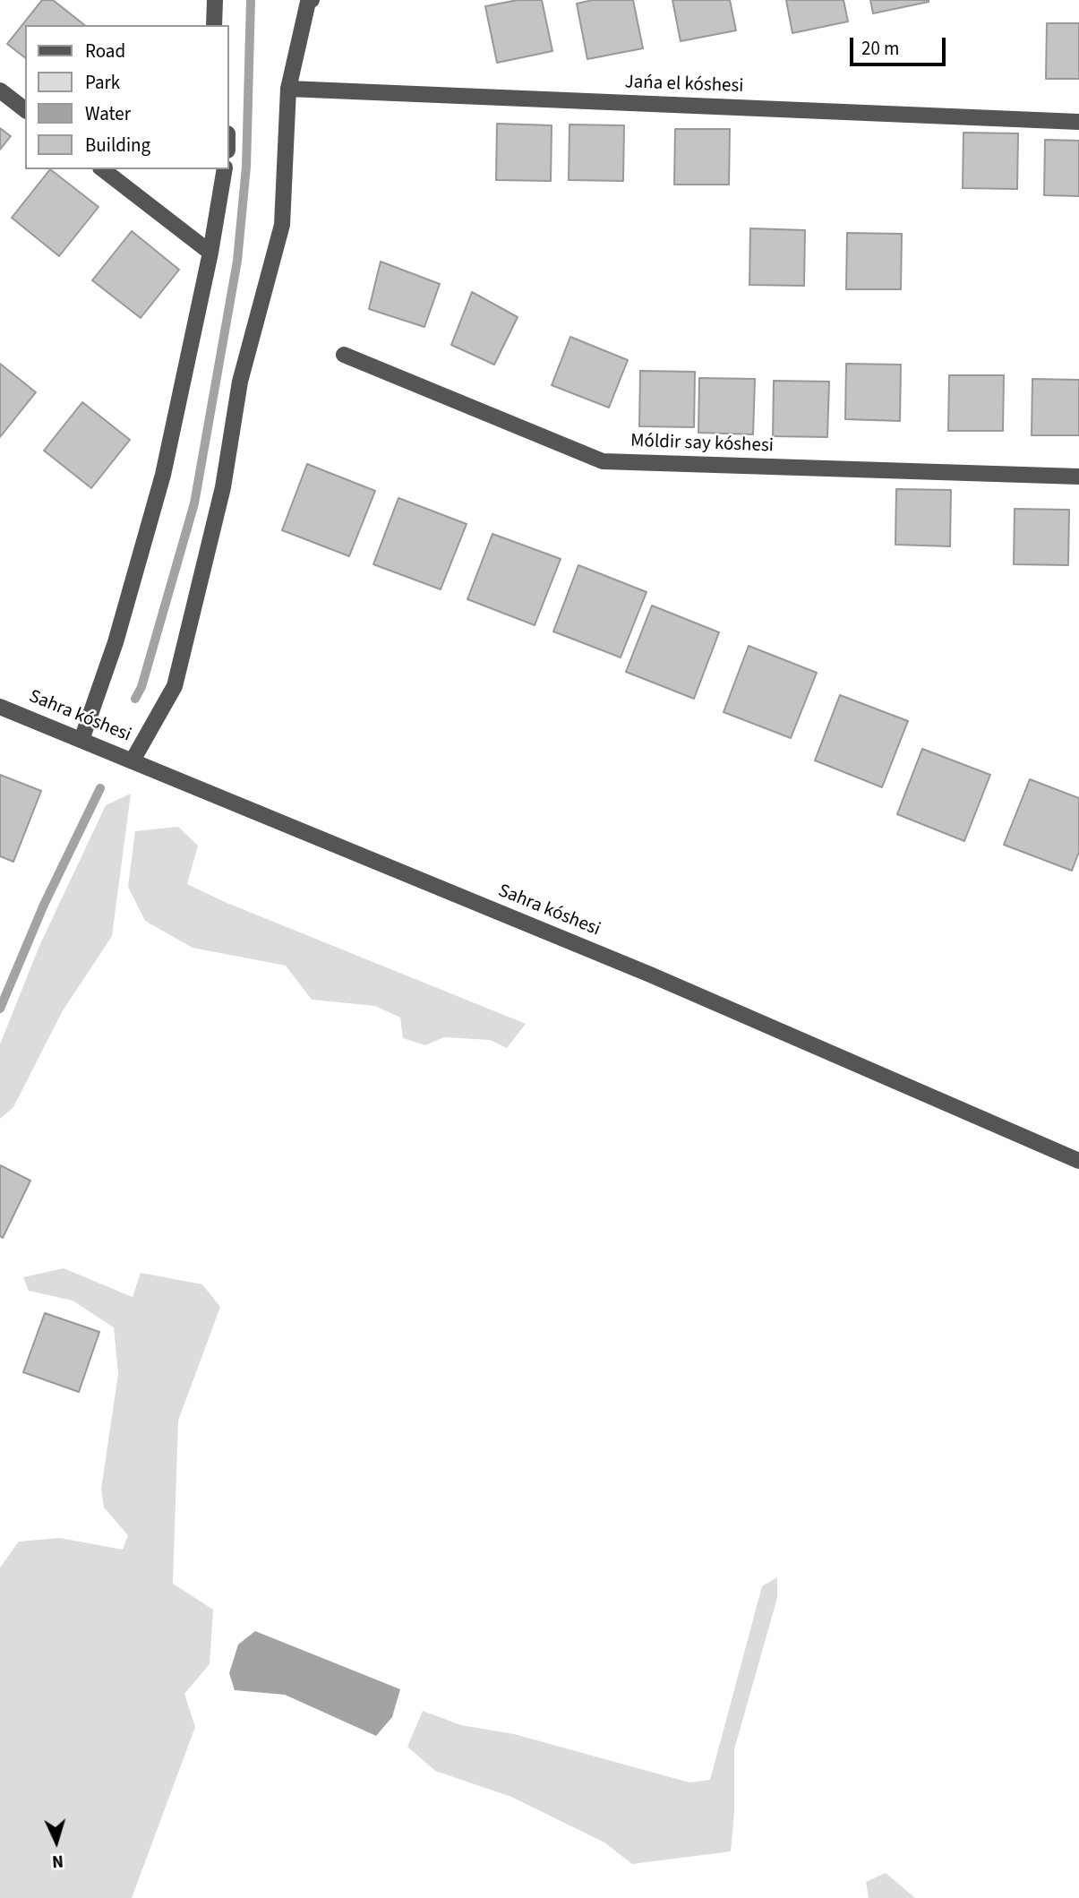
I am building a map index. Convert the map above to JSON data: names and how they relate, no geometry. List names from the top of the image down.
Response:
{
  "streets": {
    "street": ["Jańa el kóshesi", "Móldir say kóshesi", "Sahra kóshesi"]
  },
  "legend": [
    "Road",
    "Park",
    "Water",
    "Building"
  ],
  "scale_bar": "20 m",
  "north": "bottom"
}
